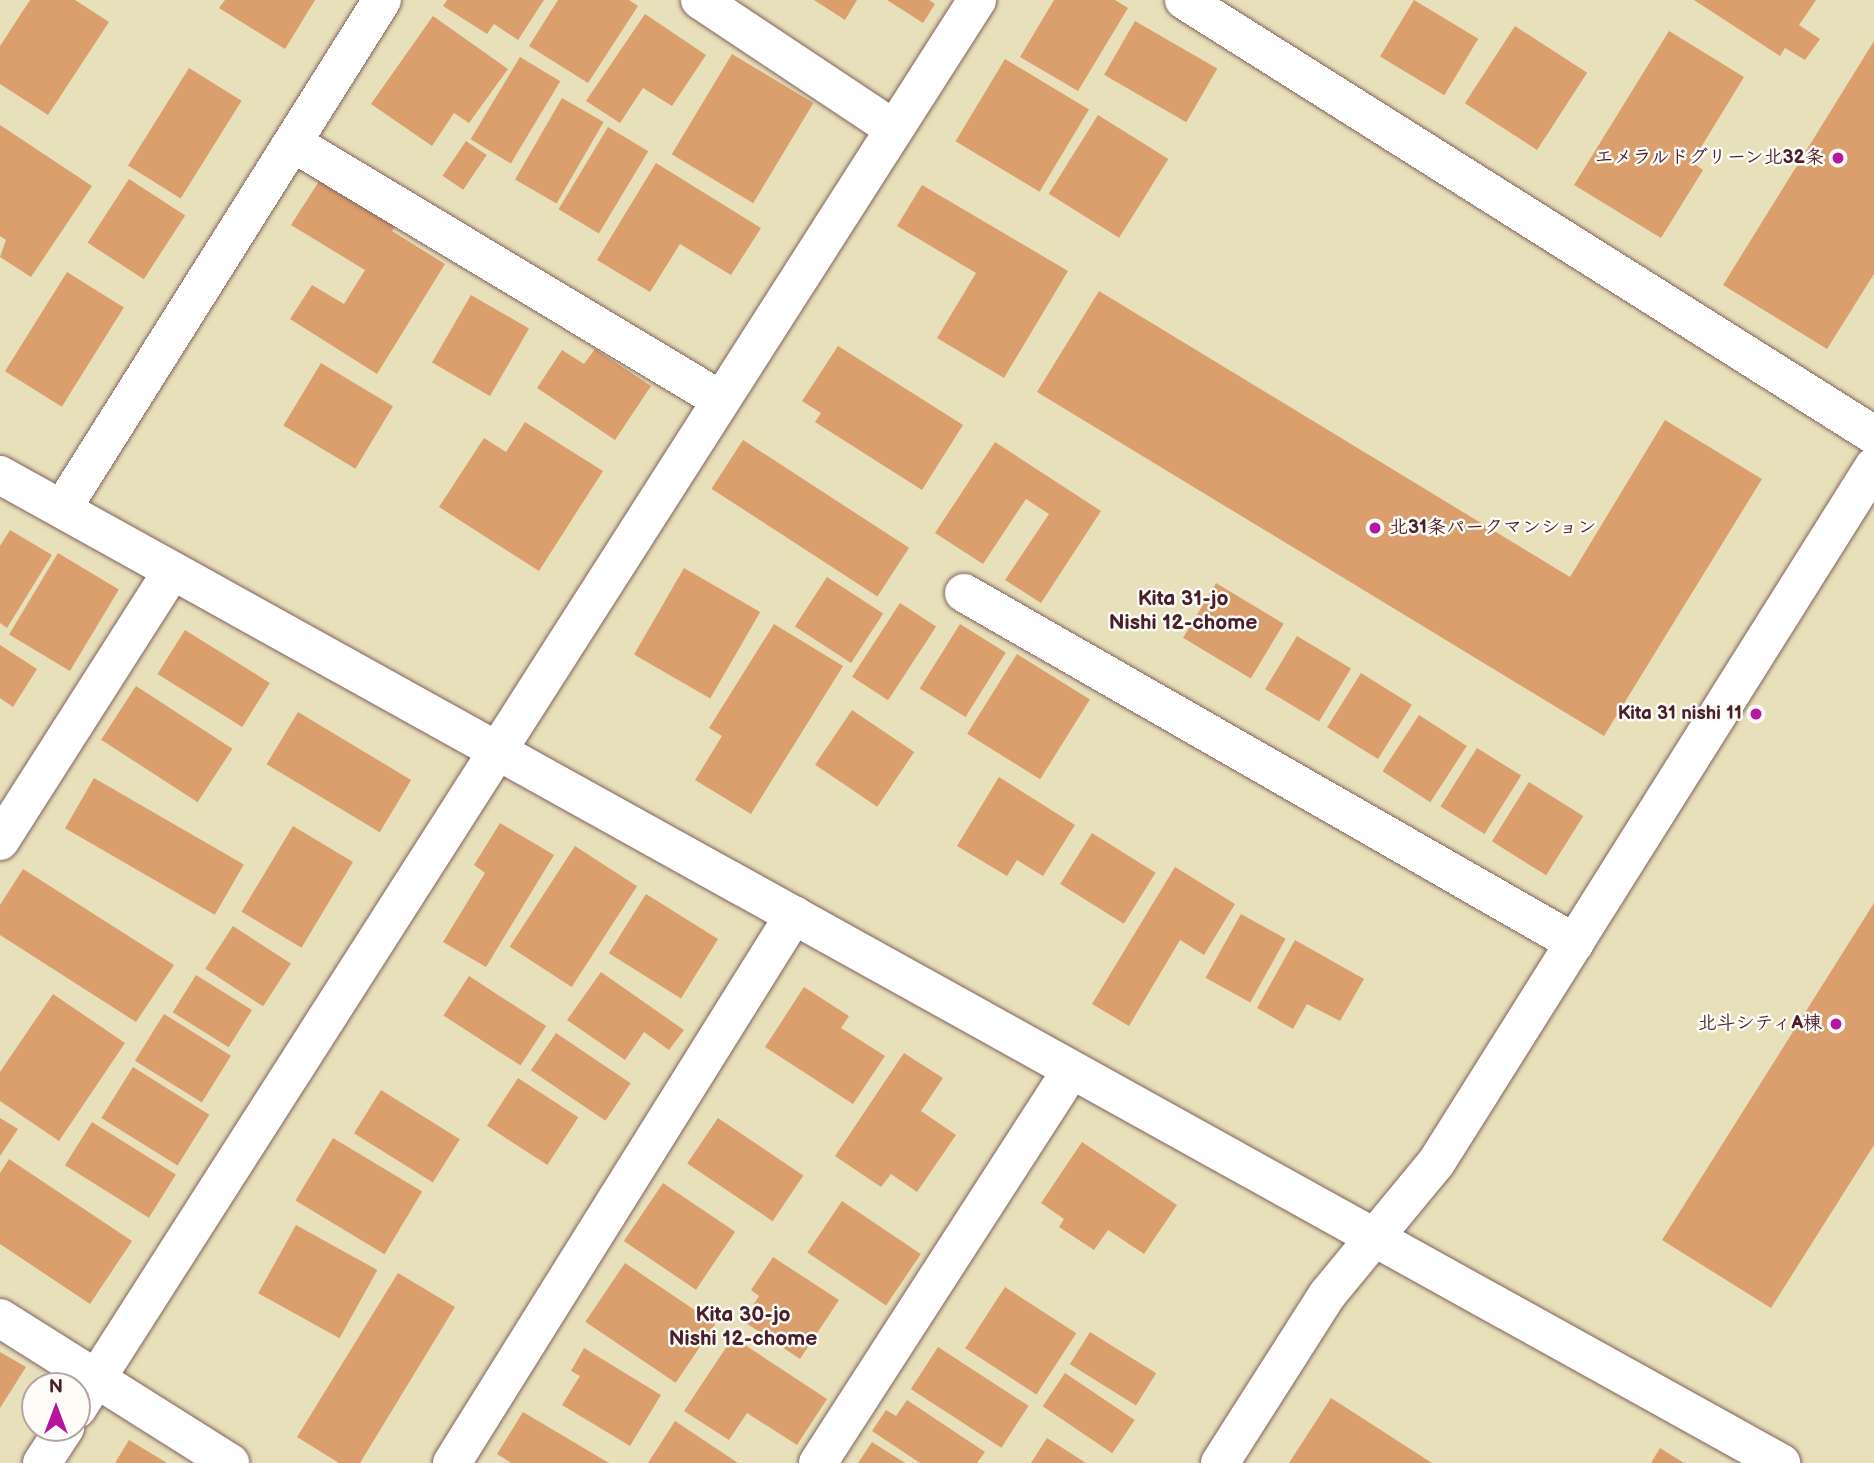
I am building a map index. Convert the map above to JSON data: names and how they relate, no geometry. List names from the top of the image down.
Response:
{
  "districts": ["Kita 31-jo Nishi 12-chome", "Kita 30-jo Nishi 12-chome"],
  "places": [
    "エメラルドグリーン北32条",
    "北31条パークマンション",
    "Kita 31 nishi 11",
    "北斗シティA棟"
  ],
  "north": "top"
}
